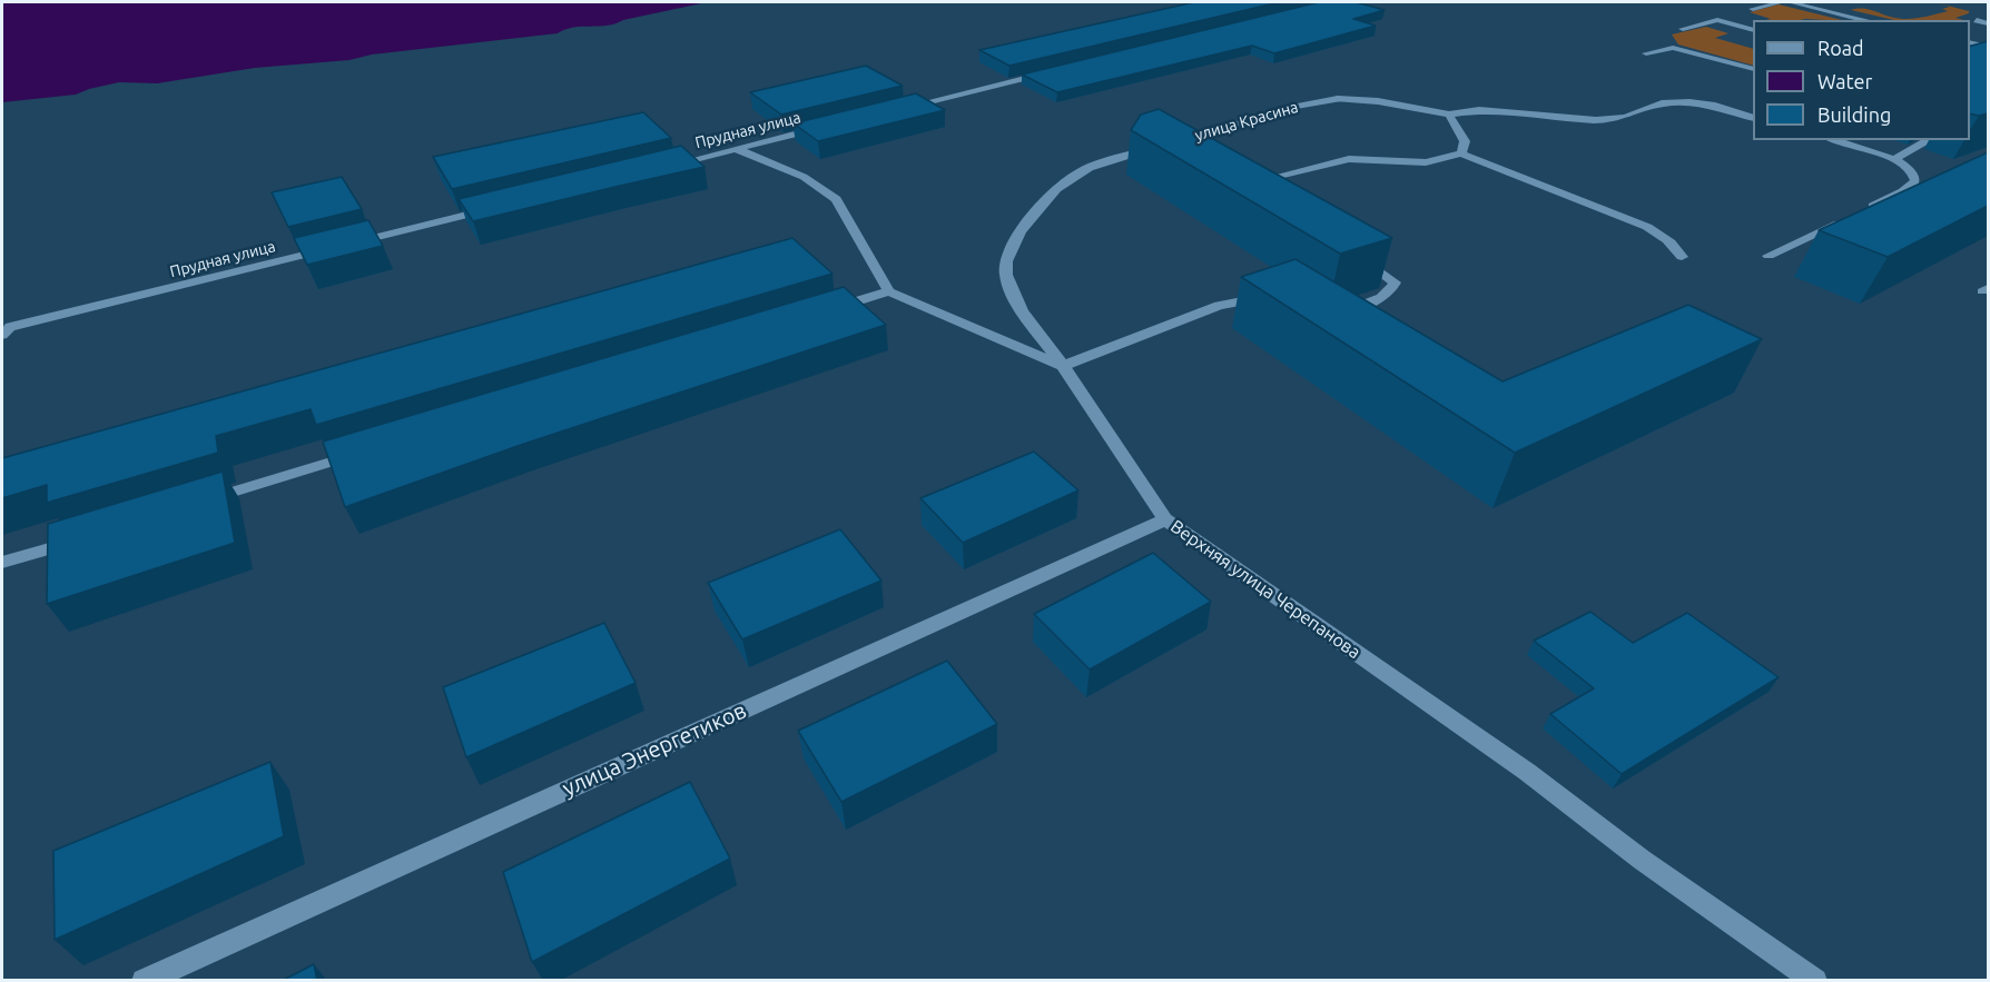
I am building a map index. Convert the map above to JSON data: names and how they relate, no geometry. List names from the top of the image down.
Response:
{
  "streets": {
    "street": [
      "улица Красина",
      "Прудная улица",
      "Верхняя улица Черепанова",
      "улица Энергетиков"
    ]
  },
  "crossings": [
    ["улица Красина", "Верхняя улица Черепанова"],
    ["Верхняя улица Черепанова", "улица Энергетиков"]
  ],
  "legend": ["Road", "Water", "Building"]
}
